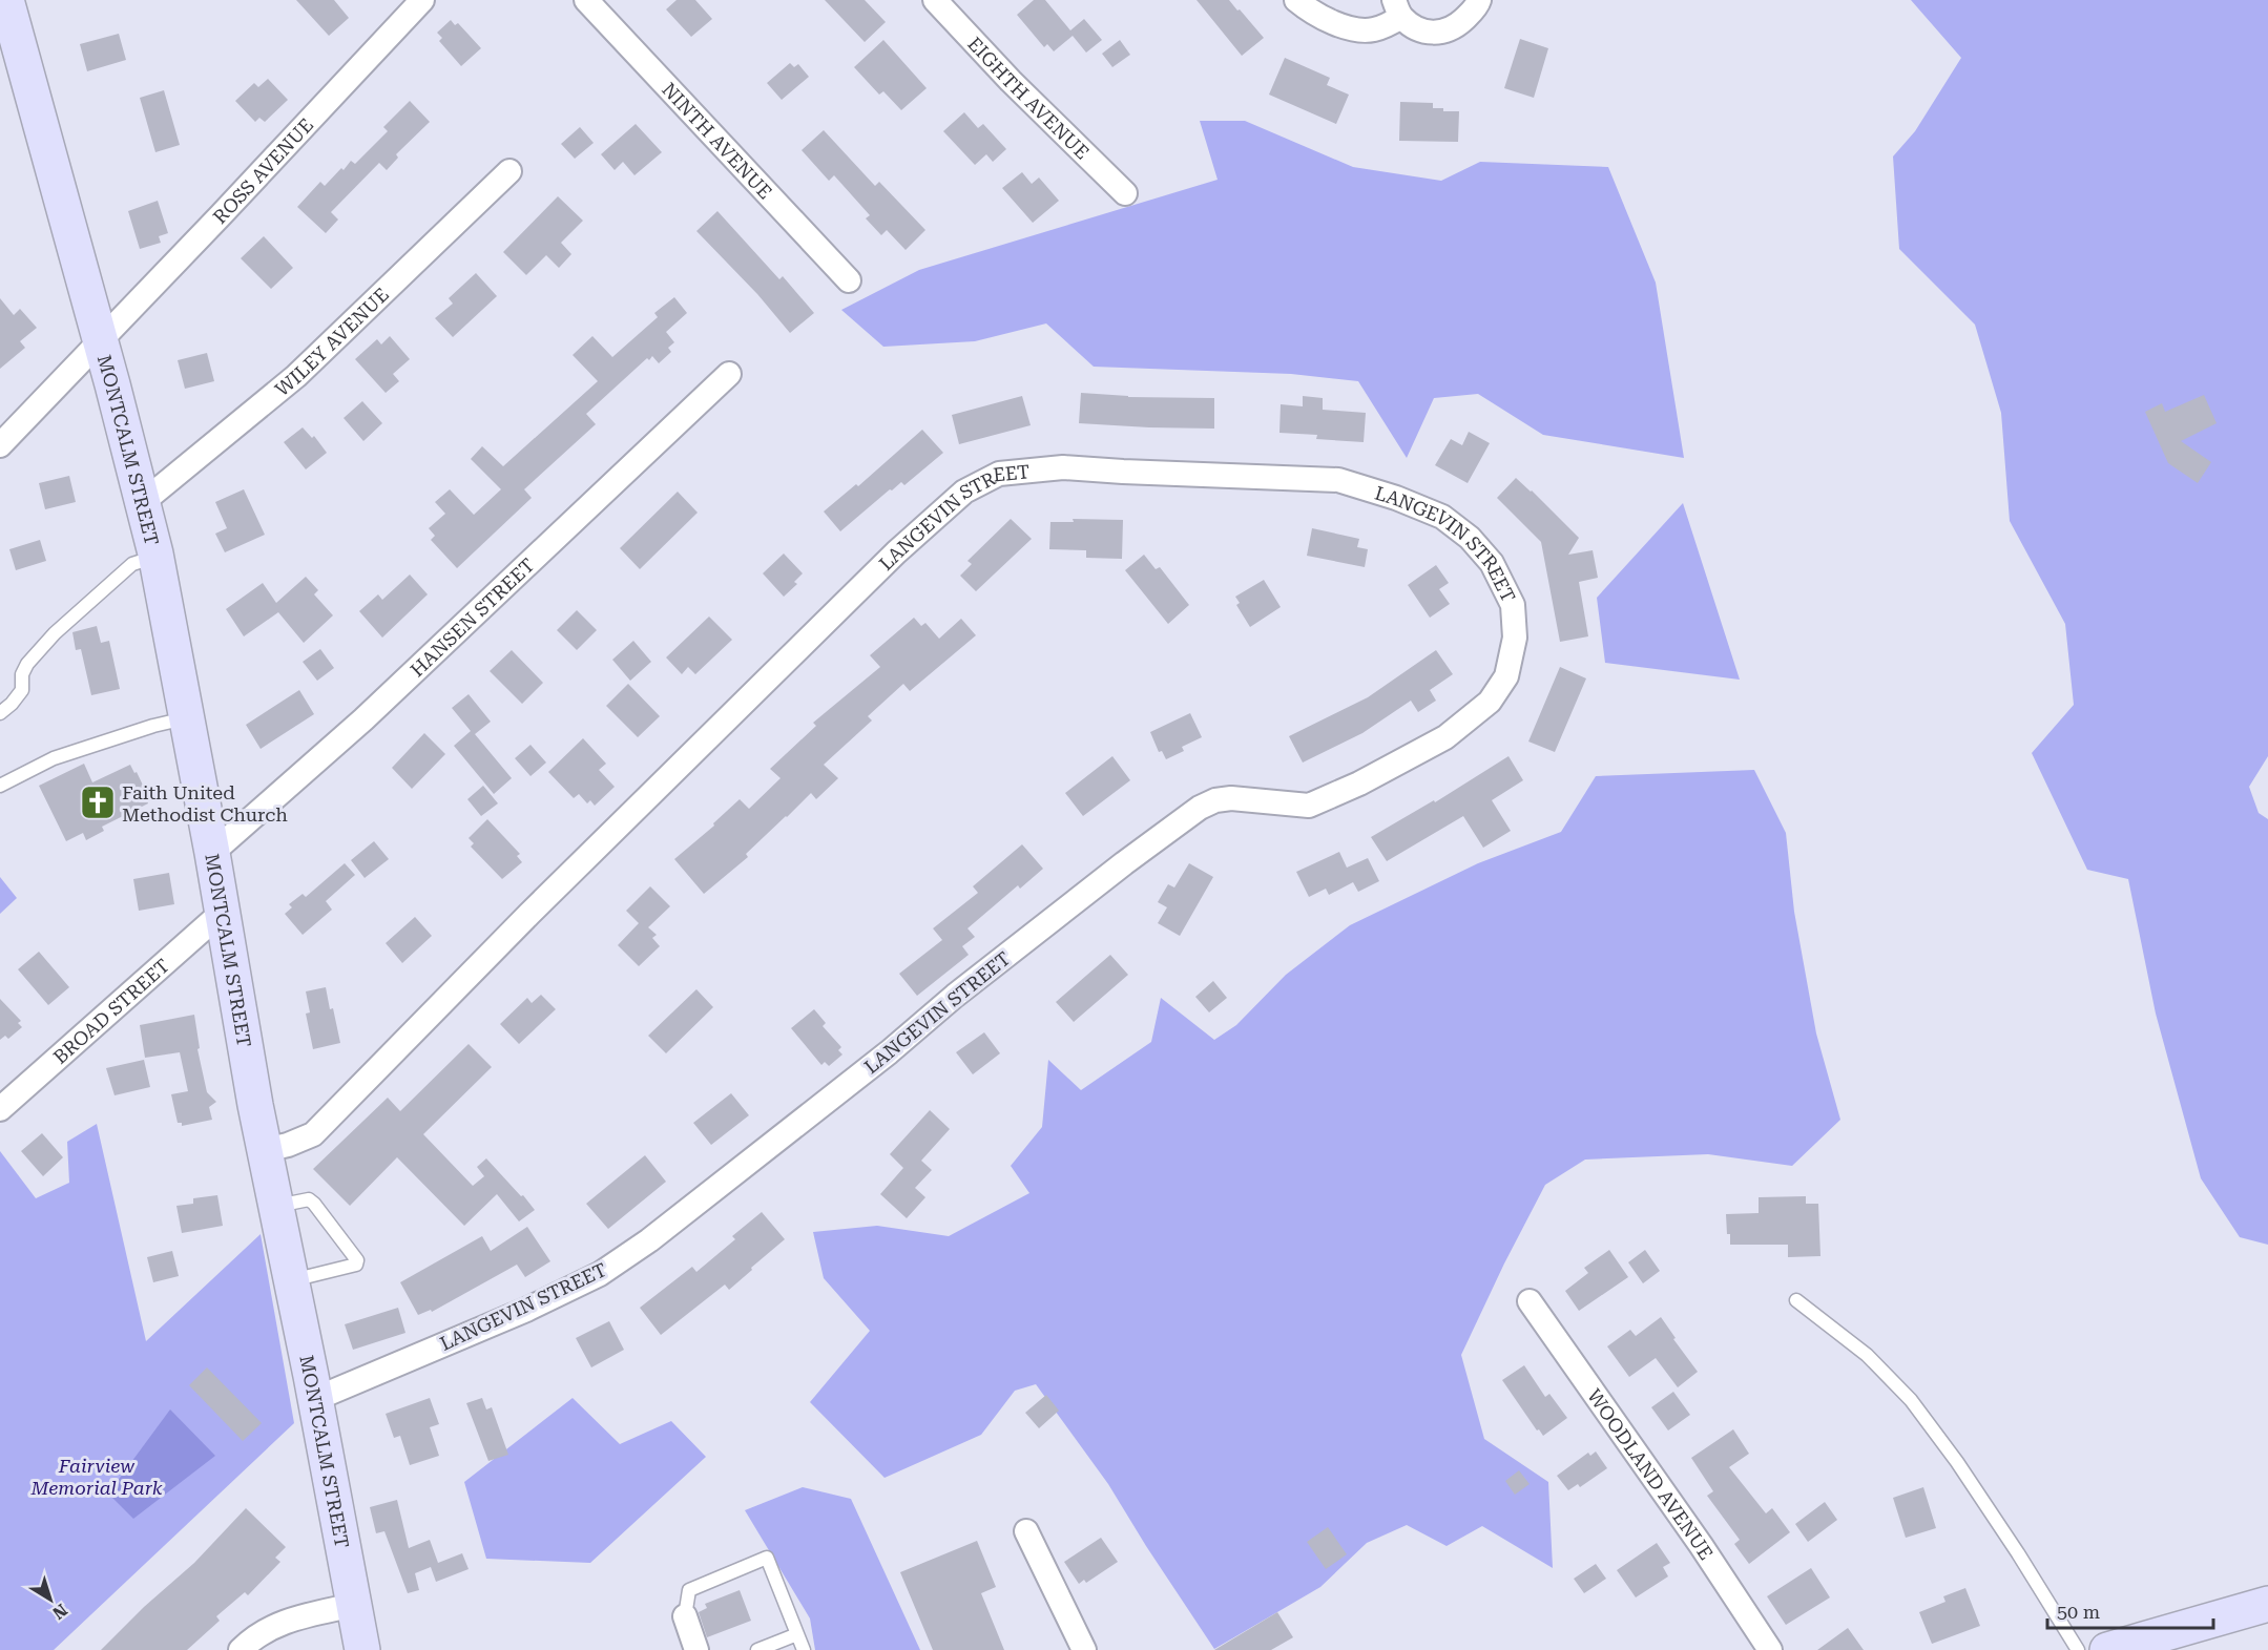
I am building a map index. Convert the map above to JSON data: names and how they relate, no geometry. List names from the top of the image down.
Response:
{
  "streets": {
    "main road": ["MONTCALM STREET"],
    "street": [
      "EIGHTH AVENUE",
      "NINTH AVENUE",
      "ROSS AVENUE",
      "WILEY AVENUE",
      "LANGEVIN STREET",
      "HANSEN STREET",
      "BROAD STREET",
      "WOODLAND AVENUE"
    ]
  },
  "crossings": [
    ["ROSS AVENUE", "MONTCALM STREET"],
    ["WILEY AVENUE", "MONTCALM STREET"],
    ["MONTCALM STREET", "LANGEVIN STREET"],
    ["MONTCALM STREET", "HANSEN STREET"],
    ["MONTCALM STREET", "BROAD STREET"]
  ],
  "parks": ["Fairview Memorial Park"],
  "places": {
    "church": ["Faith United Methodist Church"]
  },
  "scale_bar": "50 m",
  "north": "bottom right"
}
